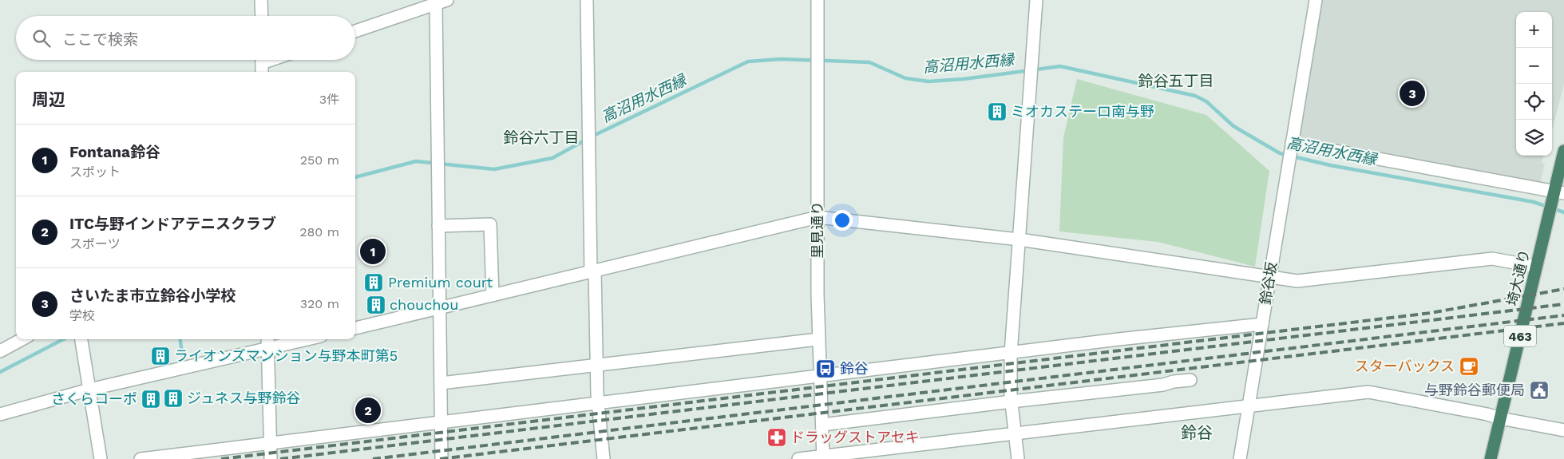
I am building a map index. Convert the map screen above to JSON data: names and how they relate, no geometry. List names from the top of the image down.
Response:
{
  "streets": {
    "highway": ["埼大通り", "463"],
    "street": ["里見通り", "鈴谷坂"]
  },
  "districts": ["鈴谷五丁目", "鈴谷六丁目", "鈴谷"],
  "water": ["高沼用水西縁"],
  "places": {
    "building": [
      "ミオカステーロ南与野",
      "Premium court",
      "chouchou",
      "ライオンズマンション与野本町第5",
      "ジュネス与野鈴谷",
      "さくらコーポ"
    ],
    "cafe": ["スターバックス"],
    "bus stop": ["鈴谷"],
    "public building": ["与野鈴谷郵便局"],
    "pharmacy": ["ドラッグストアセキ"]
  },
  "page": {
    "map_buttons": ["+", "−"],
    "search": "ここで検索",
    "heading": ["周辺", "3件"],
    "pins": ["3", "1", "2"],
    "list": [
      {
        "mark": "1",
        "name": "Fontana鈴谷",
        "note": "スポット",
        "value": "250 m"
      },
      {
        "mark": "2",
        "name": "ITC与野インドアテニスクラブ",
        "note": "スポーツ",
        "value": "280 m"
      },
      {
        "mark": "3",
        "name": "さいたま市立鈴谷小学校",
        "note": "学校",
        "value": "320 m"
      }
    ]
  }
}
